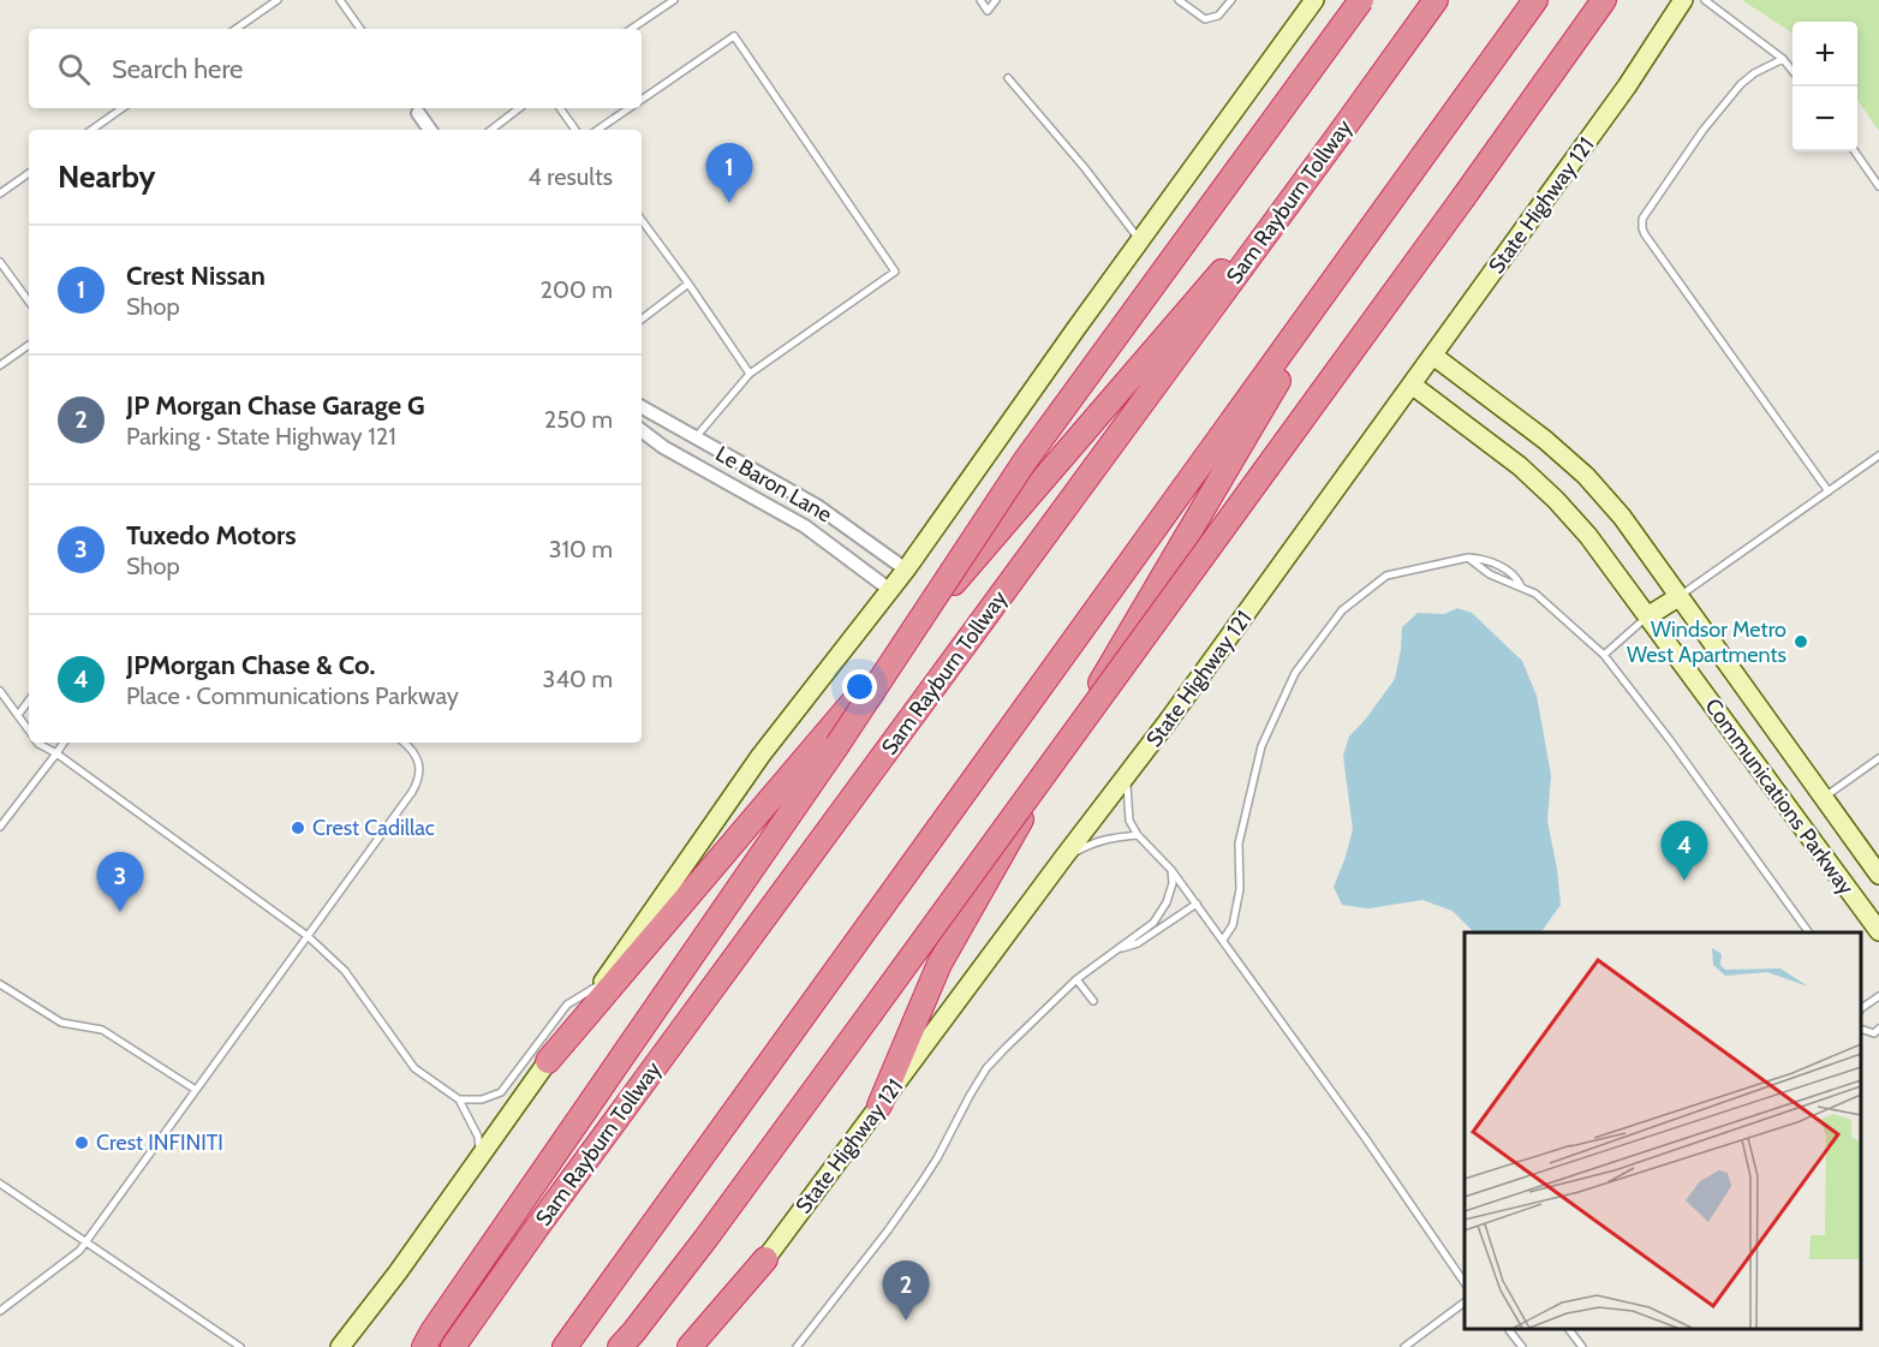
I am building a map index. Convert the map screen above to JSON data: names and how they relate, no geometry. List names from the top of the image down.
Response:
{
  "streets": {
    "highway": ["Sam Rayburn Tollway"],
    "main road": ["State Highway 121", "Communications Parkway"],
    "street": ["Le Baron Lane"]
  },
  "crossings": [
    ["State Highway 121", "Communications Parkway"]
  ],
  "places": ["Windsor Metro West Apartments", "Crest Cadillac", "Crest INFINITI"],
  "page": {
    "map_buttons": ["+", "−"],
    "search": "Search here",
    "heading": ["Nearby", "4 results"],
    "pins": [
      "1",
      "4",
      "3",
      "2"
    ],
    "list": [
      {
        "mark": "1",
        "name": "Crest Nissan",
        "note": "Shop",
        "value": "200 m"
      },
      {
        "mark": "2",
        "name": "JP Morgan Chase Garage G",
        "note": "Parking · State Highway 121",
        "value": "250 m"
      },
      {
        "mark": "3",
        "name": "Tuxedo Motors",
        "note": "Shop",
        "value": "310 m"
      },
      {
        "mark": "4",
        "name": "JPMorgan Chase & Co.",
        "note": "Place · Communications Parkway",
        "value": "340 m"
      }
    ]
  }
}
